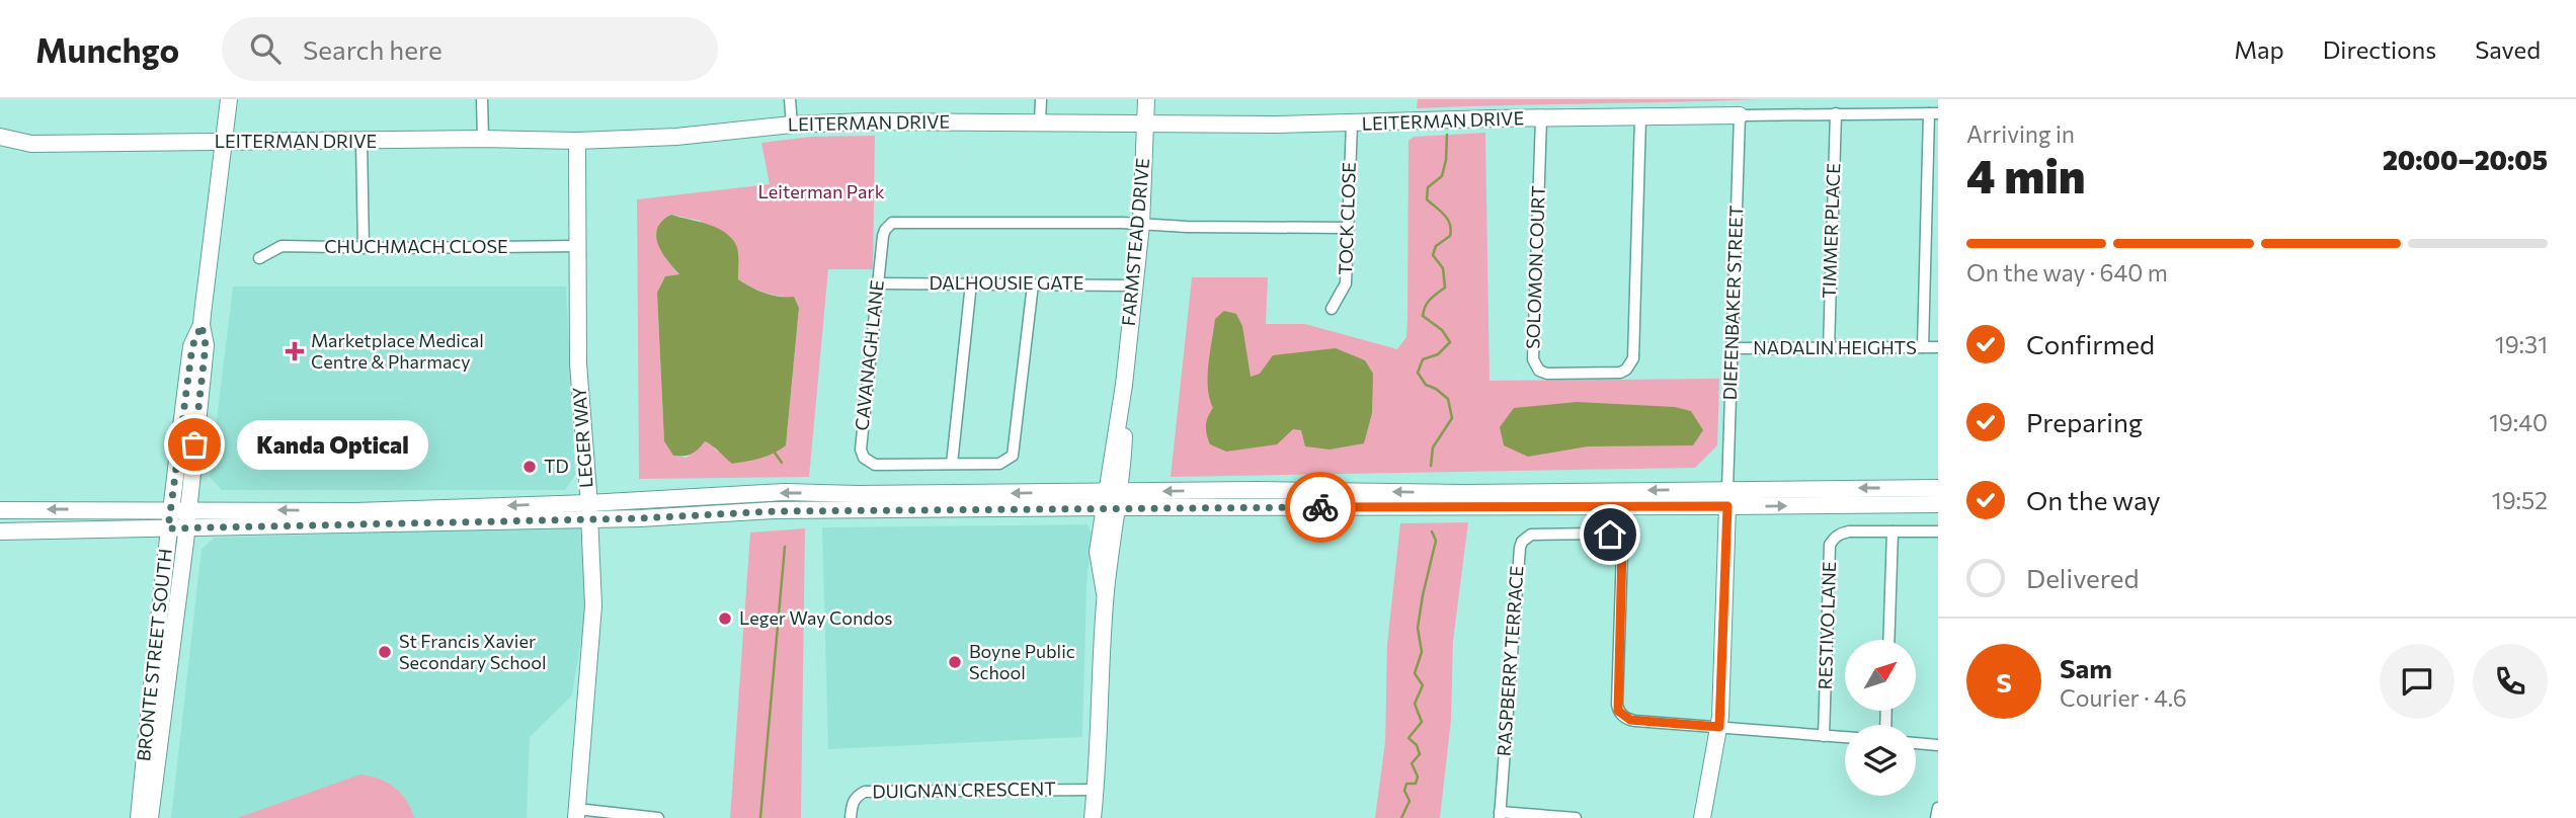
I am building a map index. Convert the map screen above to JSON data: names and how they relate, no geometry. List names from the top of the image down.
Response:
{
  "streets": {
    "main road": [
      "LEITERMAN DRIVE",
      "FARMSTEAD DRIVE",
      "LEGER WAY",
      "BRONTE STREET SOUTH"
    ],
    "street": [
      "TOCK CLOSE",
      "TIMMER PLACE",
      "CHUCHMACH CLOSE",
      "SOLOMON COURT",
      "DALHOUSIE GATE",
      "DIEFENBAKER STREET",
      "NADALIN HEIGHTS",
      "CAVANAGH LANE",
      "RESTIVO LANE",
      "RASPBERRY TERRACE",
      "DUIGNAN CRESCENT"
    ]
  },
  "crossings": [
    ["LEITERMAN DRIVE", "TOCK CLOSE"],
    ["LEITERMAN DRIVE", "FARMSTEAD DRIVE"],
    ["LEITERMAN DRIVE", "SOLOMON COURT"],
    ["LEITERMAN DRIVE", "DIEFENBAKER STREET"],
    ["LEITERMAN DRIVE", "LEGER WAY"],
    ["LEITERMAN DRIVE", "BRONTE STREET SOUTH"],
    ["TOCK CLOSE", "CAVANAGH LANE"],
    ["TIMMER PLACE", "NADALIN HEIGHTS"],
    ["FARMSTEAD DRIVE", "DALHOUSIE GATE"],
    ["FARMSTEAD DRIVE", "CAVANAGH LANE"],
    ["FARMSTEAD DRIVE", "DUIGNAN CRESCENT"],
    ["CHUCHMACH CLOSE", "LEGER WAY"],
    ["DALHOUSIE GATE", "CAVANAGH LANE"],
    ["DIEFENBAKER STREET", "NADALIN HEIGHTS"]
  ],
  "parks": ["Leiterman Park"],
  "places": {
    "health": ["Marketplace Medical Centre & Pharmacy"],
    "other": [
      "Kanda Optical",
      "TD",
      "Leger Way Condos",
      "St Francis Xavier Secondary School",
      "Boyne Public School"
    ]
  },
  "north": "top right",
  "page": {
    "header": "Munchgo",
    "search": "Search here",
    "nav": ["Map", "Directions", "Saved"],
    "heading": ["4 min", "Arriving in", "20:00–20:05"],
    "panel": ["Sam", "Courier · 4.6"],
    "bar": "On the way · 640 m",
    "list": [
      ["Confirmed", "19:31"],
      ["Preparing", "19:40"],
      ["On the way", "19:52"],
      "Delivered"
    ],
    "bubble": "Kanda Optical",
    "round": "S"
  }
}
